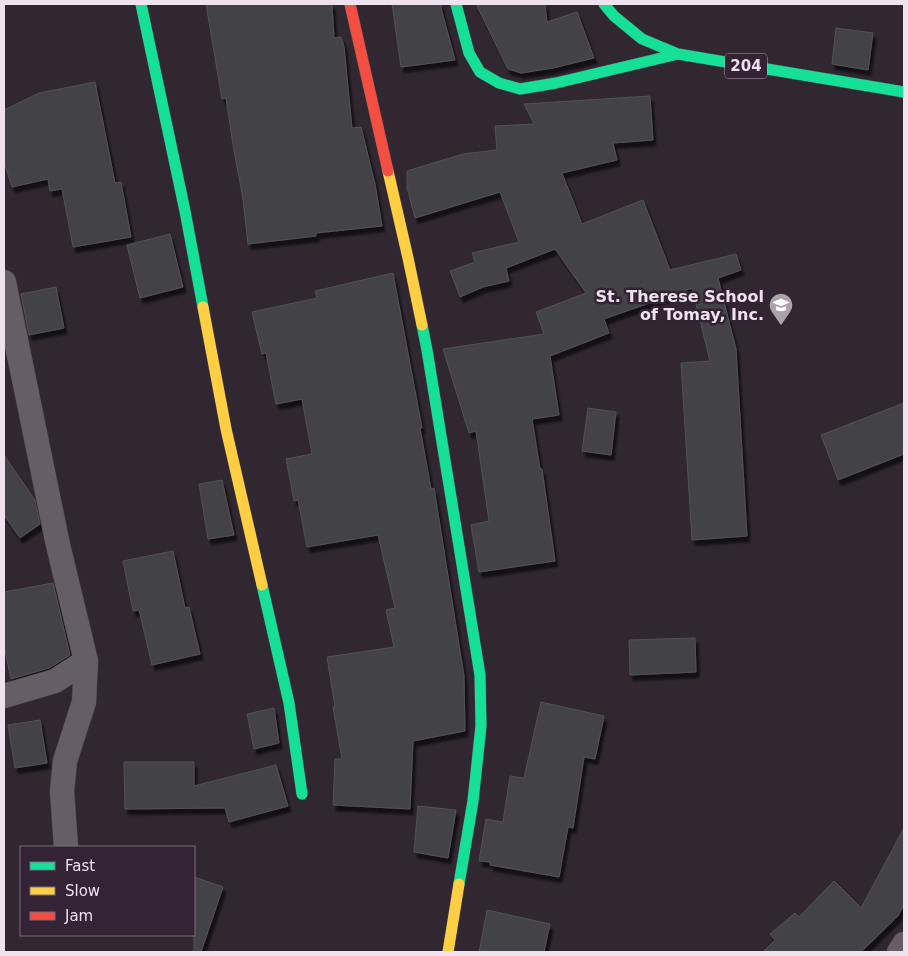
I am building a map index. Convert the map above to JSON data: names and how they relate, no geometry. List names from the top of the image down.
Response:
{
  "streets": {
    "main road": ["204"]
  },
  "places": {
    "school or university": ["St. Therese School of Tomay, Inc."]
  },
  "legend": ["Fast", "Slow", "Jam"]
}
